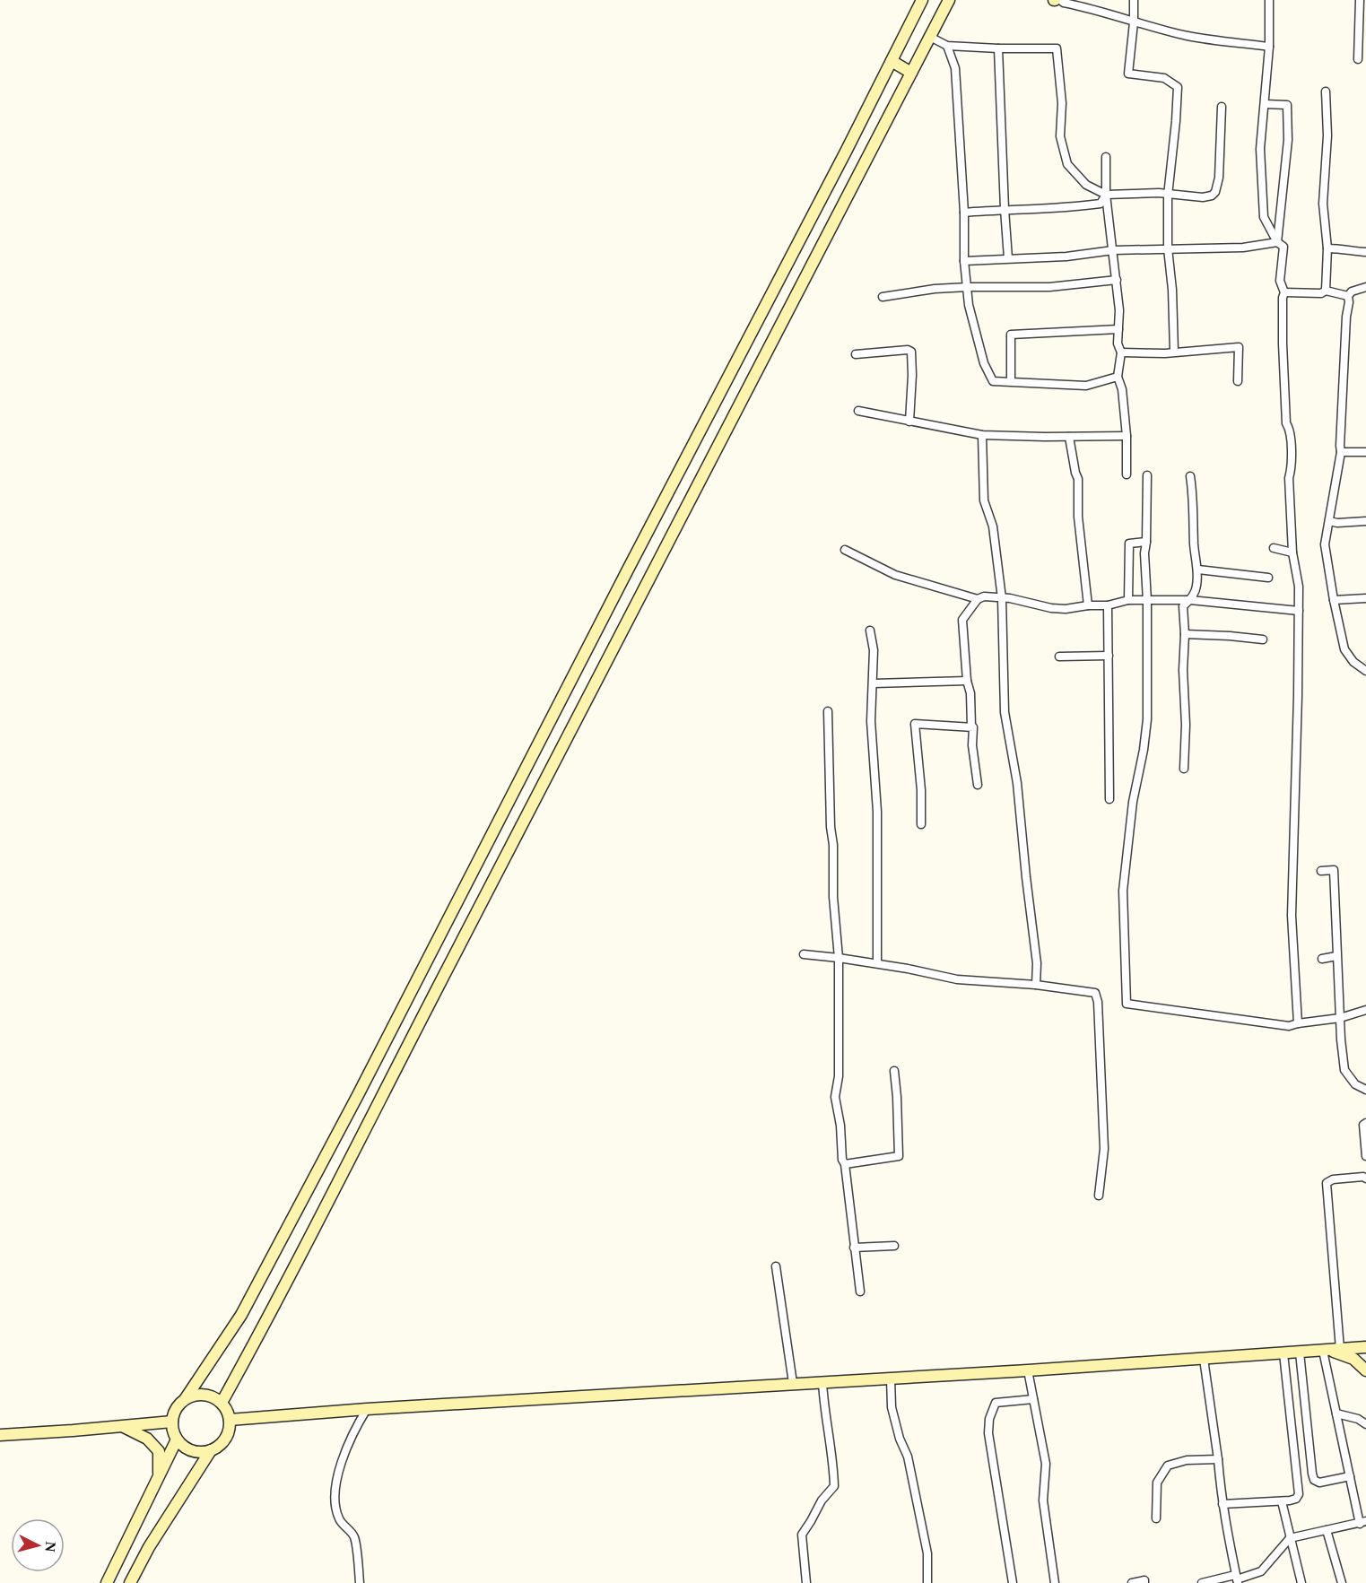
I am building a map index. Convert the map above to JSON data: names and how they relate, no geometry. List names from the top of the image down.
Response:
{
  "north": "right"
}
